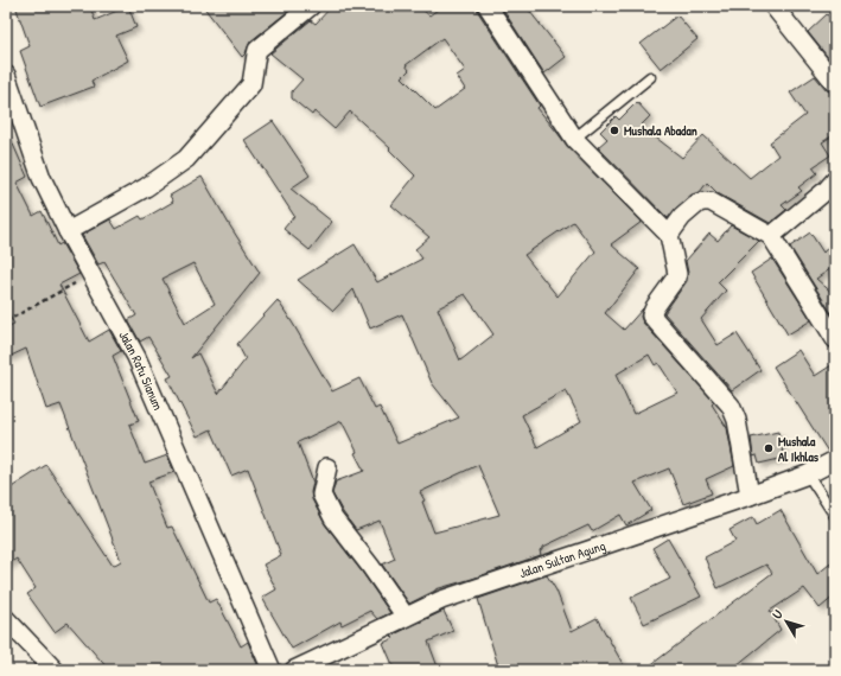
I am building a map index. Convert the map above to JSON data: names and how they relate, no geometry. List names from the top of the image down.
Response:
{
  "streets": {
    "street": ["Jalan Ratu Sianum", "Jalan Sultan Agung"]
  },
  "places": ["Mushala Abadan", "Mushala Al Ikhlas"],
  "north": "top left"
}
